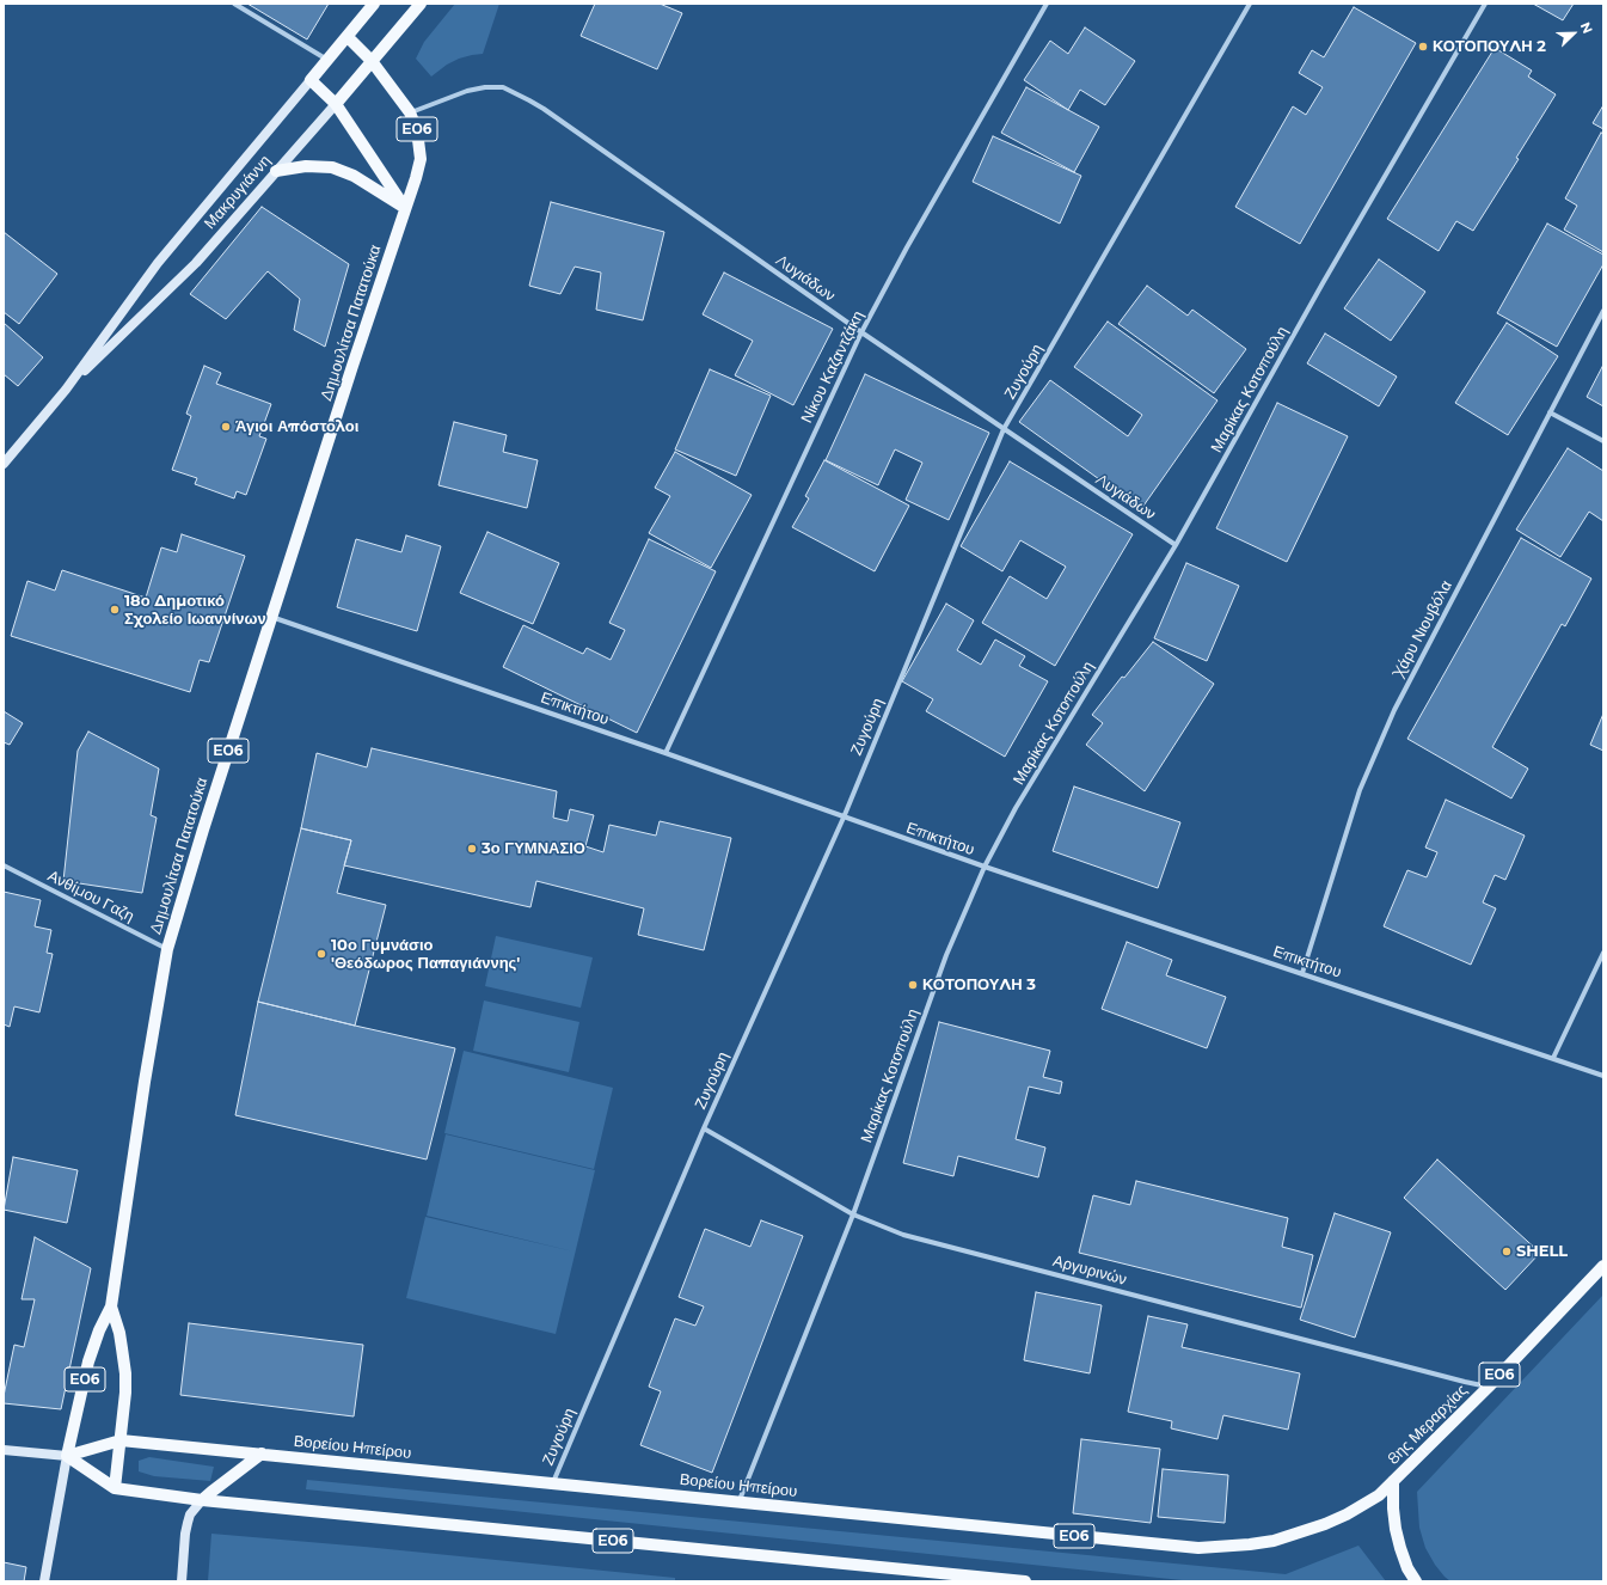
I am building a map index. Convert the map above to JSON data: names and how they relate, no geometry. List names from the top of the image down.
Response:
{
  "streets": {
    "main road": [
      "ΕΟ6",
      "Μακρυγιάννη",
      "Δημουλίτσα Πατατούκα",
      "8ης Μεραρχίας",
      "Βορείου Ηπείρου"
    ],
    "street": [
      "Λυγιάδων",
      "Νίκου Καζαντζάκη",
      "Ζυγούρη",
      "Μαρίκας Κοτοπούλη",
      "Χάρυ Νιουβόλα",
      "Επικτήτου",
      "Ανθίμου Γαζη",
      "Αργυρινών"
    ]
  },
  "crossings": [
    ["Μακρυγιάννη", "Δημουλίτσα Πατατούκα"],
    ["Λυγιάδων", "Δημουλίτσα Πατατούκα"],
    ["Λυγιάδων", "Νίκου Καζαντζάκη"],
    ["Λυγιάδων", "Ζυγούρη"],
    ["Λυγιάδων", "Μαρίκας Κοτοπούλη"],
    ["Δημουλίτσα Πατατούκα", "Επικτήτου"],
    ["Δημουλίτσα Πατατούκα", "Ανθίμου Γαζη"],
    ["Δημουλίτσα Πατατούκα", "Βορείου Ηπείρου"],
    ["Νίκου Καζαντζάκη", "Επικτήτου"],
    ["Ζυγούρη", "Επικτήτου"],
    ["Ζυγούρη", "Αργυρινών"],
    ["Ζυγούρη", "Βορείου Ηπείρου"],
    ["Μαρίκας Κοτοπούλη", "Επικτήτου"],
    ["Μαρίκας Κοτοπούλη", "Αργυρινών"],
    ["Μαρίκας Κοτοπούλη", "Βορείου Ηπείρου"],
    ["Χάρυ Νιουβόλα", "Επικτήτου"],
    ["Αργυρινών", "8ης Μεραρχίας"],
    ["8ης Μεραρχίας", "Βορείου Ηπείρου"]
  ],
  "places": [
    "ΚΟΤΟΠΟΥΛΗ 2",
    "Άγιοι Απόστολοι",
    "18ο Δημοτικό Σχολείο Ιωαννίνων",
    "3ο ΓΥΜΝΑΣΙΟ",
    "10ο Γυμνάσιο 'Θεόδωρος Παπαγιάννης'",
    "ΚΟΤΟΠΟΥΛΗ 3",
    "SHELL"
  ],
  "north": "top right"
}
